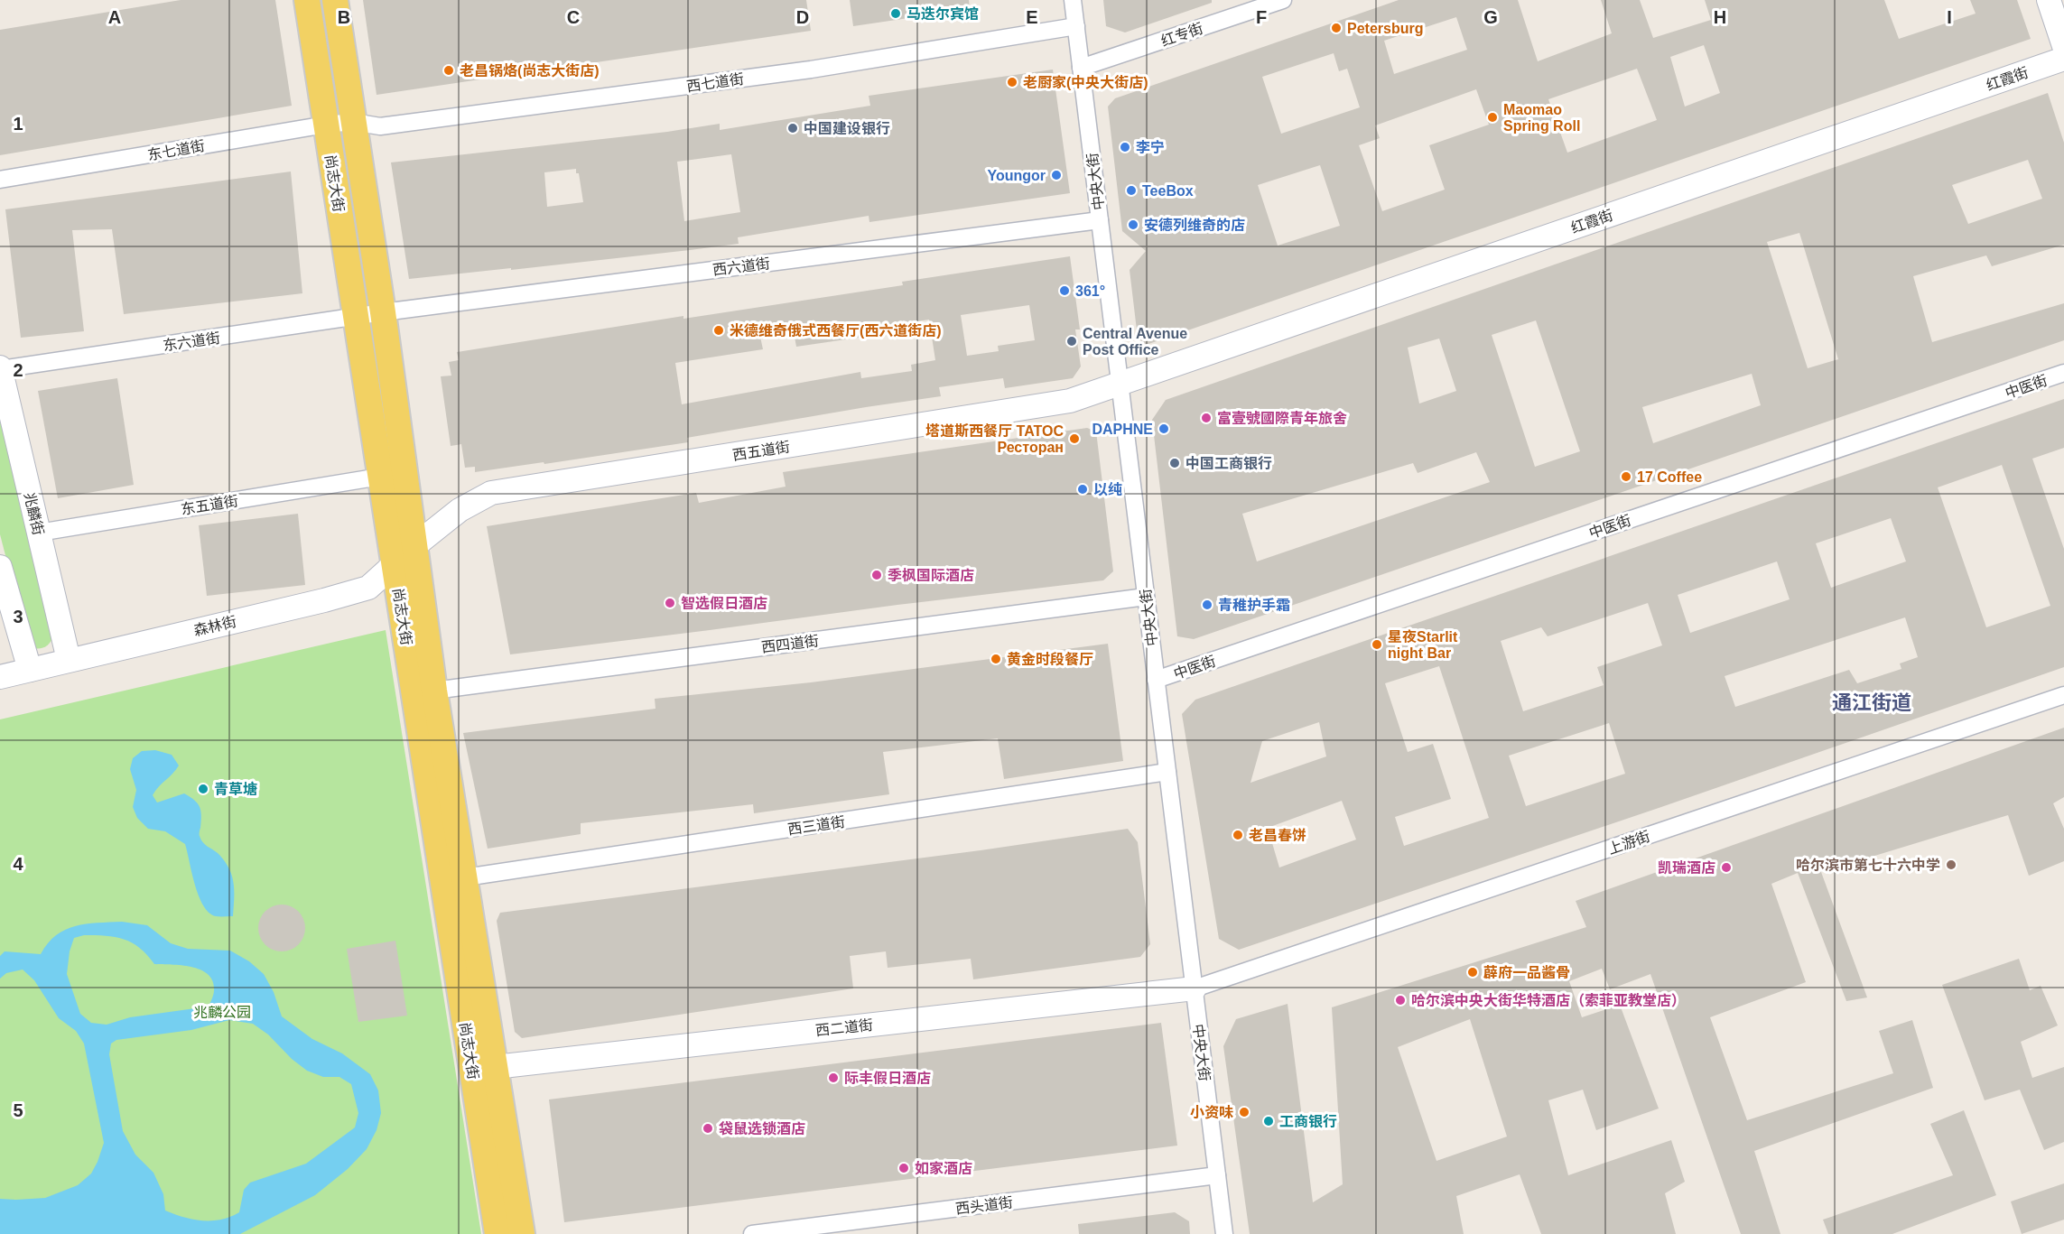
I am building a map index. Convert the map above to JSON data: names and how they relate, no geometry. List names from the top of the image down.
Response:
{
  "streets": {
    "main road": [
      "红霞街",
      "尚志大街",
      "西五道街",
      "兆麟街",
      "森林街",
      "西二道街"
    ],
    "street": [
      "红专街",
      "西七道街",
      "东七道街",
      "中央大街",
      "西六道街",
      "东六道街",
      "中医街",
      "东五道街",
      "西四道街",
      "西三道街",
      "上游街",
      "西头道街"
    ]
  },
  "crossings": [
    ["红专街", "中央大街"],
    ["红霞街", "中央大街"],
    ["红霞街", "西五道街"],
    ["西七道街", "东七道街"],
    ["西七道街", "中央大街"],
    ["西七道街", "尚志大街"],
    ["东七道街", "尚志大街"],
    ["中央大街", "西六道街"],
    ["中央大街", "中医街"],
    ["中央大街", "西五道街"],
    ["中央大街", "西四道街"],
    ["中央大街", "西三道街"],
    ["中央大街", "上游街"],
    ["中央大街", "西二道街"],
    ["中央大街", "西头道街"],
    ["尚志大街", "西六道街"],
    ["尚志大街", "东六道街"],
    ["尚志大街", "西五道街"],
    ["尚志大街", "东五道街"],
    ["尚志大街", "森林街"],
    ["尚志大街", "西四道街"],
    ["尚志大街", "西三道街"],
    ["尚志大街", "西二道街"],
    ["西六道街", "东六道街"],
    ["东六道街", "兆麟街"],
    ["西五道街", "森林街"],
    ["东五道街", "兆麟街"],
    ["兆麟街", "森林街"],
    ["上游街", "西二道街"]
  ],
  "districts": ["通江街道"],
  "parks": ["兆麟公园"],
  "places": [
    "马迭尔宾馆",
    "Petersburg",
    "老昌锅烙(尚志大街店)",
    "老厨家(中央大街店)",
    "Maomao Spring Roll",
    "中国建设银行",
    "李宁",
    "Youngor",
    "TeeBox",
    "安德列维奇的店",
    "361°",
    "米德维奇俄式西餐厅(西六道街店)",
    "Central Avenue Post Office",
    "富壹號國際青年旅舍",
    "DAPHNE",
    "塔道斯西餐厅 TATOC Ресторан",
    "中国工商银行",
    "17 Coffee",
    "以纯",
    "季枫国际酒店",
    "智选假日酒店",
    "青稚护手霜",
    "星夜Starlit night Bar",
    "黄金时段餐厅",
    "青草塘",
    "老昌春饼",
    "哈尔滨市第七十六中学",
    "凯瑞酒店",
    "薜府一品酱骨",
    "哈尔滨中央大街华特酒店（索菲亚教堂店）",
    "际丰假日酒店",
    "小资味",
    "工商银行",
    "袋鼠选锁酒店",
    "如家酒店"
  ],
  "grid": {
    "columns": [
      "A",
      "B",
      "C",
      "D",
      "E",
      "F",
      "G",
      "H",
      "I"
    ],
    "rows": [
      "1",
      "2",
      "3",
      "4",
      "5"
    ]
  }
}
